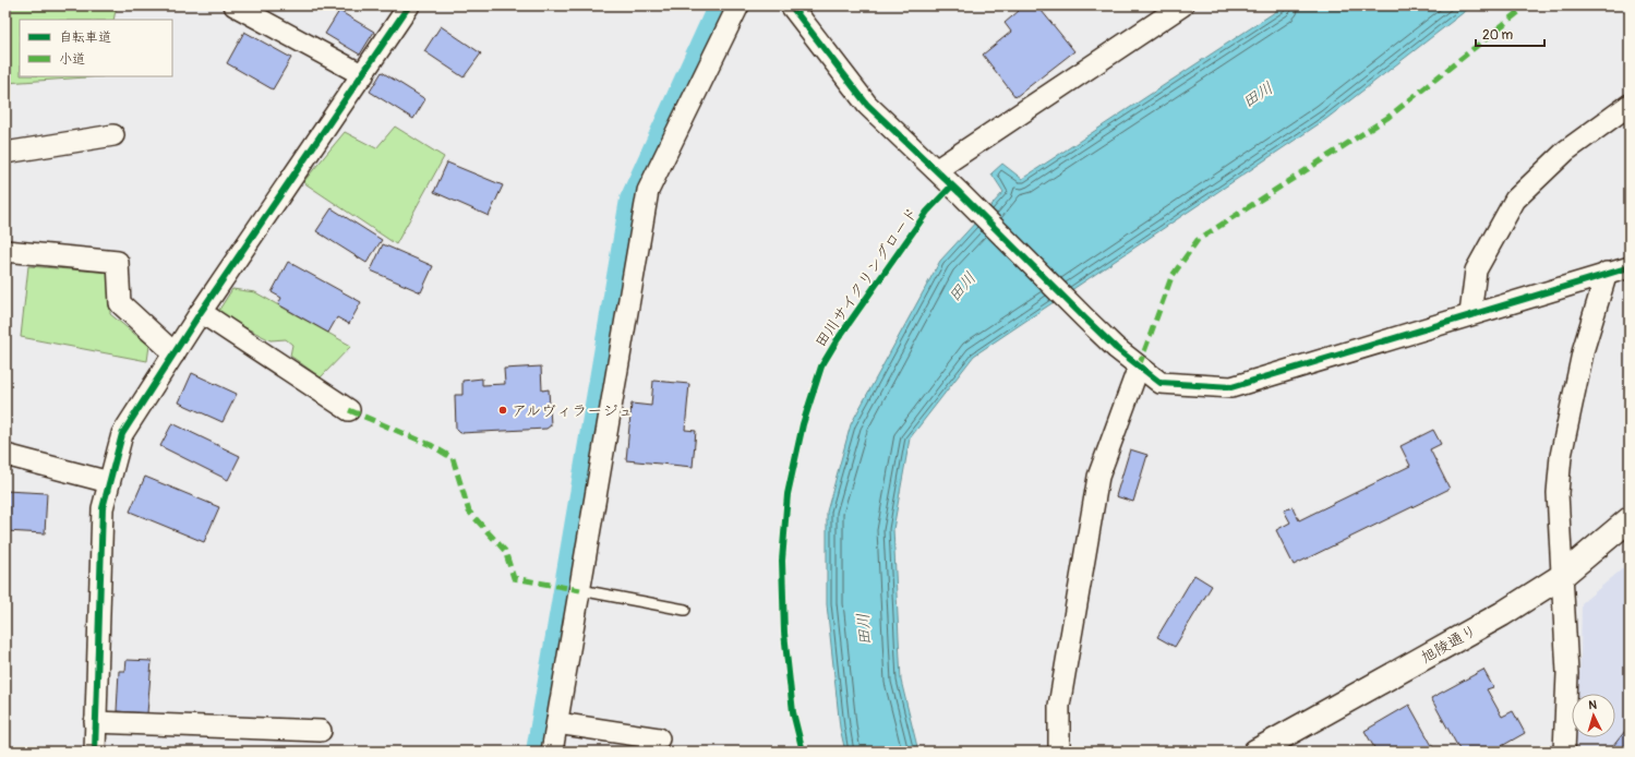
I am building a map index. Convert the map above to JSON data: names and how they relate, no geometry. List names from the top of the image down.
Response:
{
  "streets": {
    "street": ["旭陵通り"],
    "cycle path": ["田川サイクリングロード"]
  },
  "water": ["田川"],
  "places": ["アルヴィラージュ"],
  "legend": ["自転車道", "小道"],
  "scale_bar": "20 m",
  "north": "top"
}
